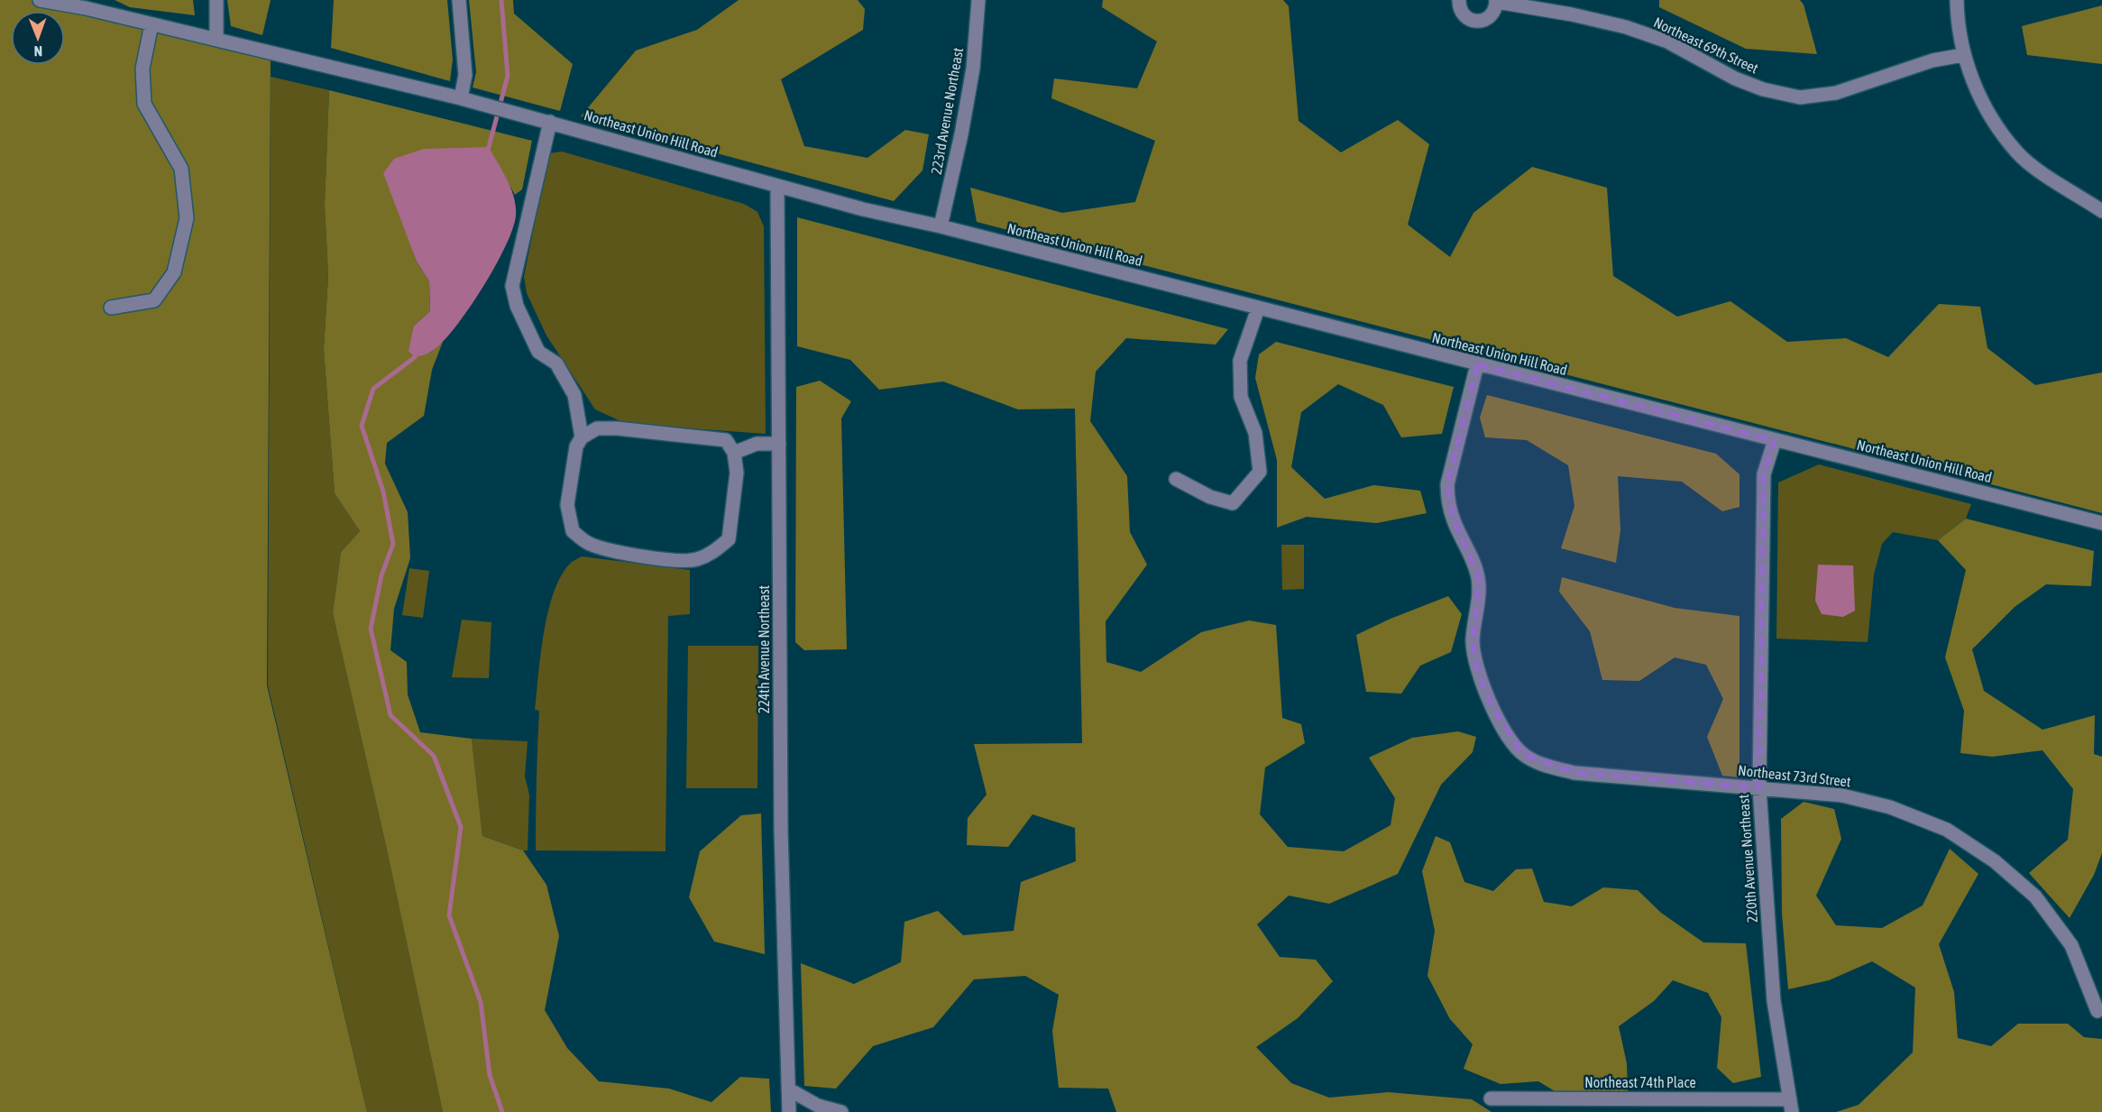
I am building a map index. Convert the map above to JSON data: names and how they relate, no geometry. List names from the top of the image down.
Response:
{
  "streets": {
    "street": [
      "Northeast 69th Street",
      "223rd Avenue Northeast",
      "Northeast Union Hill Road",
      "224th Avenue Northeast",
      "Northeast 73rd Street",
      "220th Avenue Northeast",
      "Northeast 74th Place"
    ]
  },
  "crossings": [
    ["223rd Avenue Northeast", "Northeast Union Hill Road"],
    ["Northeast Union Hill Road", "224th Avenue Northeast"],
    ["Northeast Union Hill Road", "Northeast 73rd Street"],
    ["Northeast Union Hill Road", "220th Avenue Northeast"],
    ["Northeast 73rd Street", "220th Avenue Northeast"],
    ["220th Avenue Northeast", "Northeast 74th Place"]
  ],
  "north": "bottom"
}
